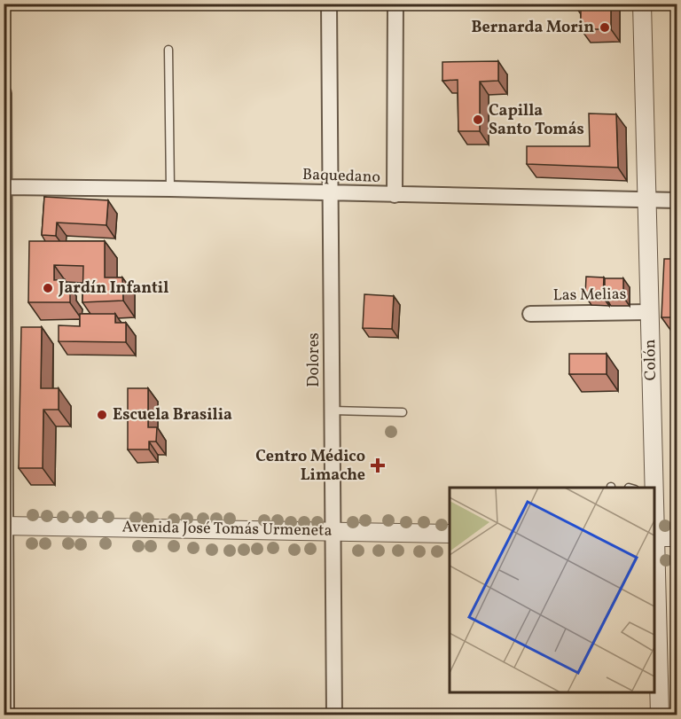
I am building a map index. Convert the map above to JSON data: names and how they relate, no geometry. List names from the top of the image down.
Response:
{
  "streets": {
    "street": [
      "Baquedano",
      "Las Melias",
      "Dolores",
      "Colón",
      "Avenida José Tomás Urmeneta"
    ]
  },
  "crossings": [
    ["Baquedano", "Dolores"],
    ["Baquedano", "Colón"],
    ["Las Melias", "Colón"],
    ["Dolores", "Avenida José Tomás Urmeneta"]
  ],
  "places": {
    "other": [
      "Bernarda Morin",
      "Capilla Santo Tomás",
      "Jardín Infantil",
      "Escuela Brasilia"
    ],
    "health": ["Centro Médico Limache"]
  }
}
